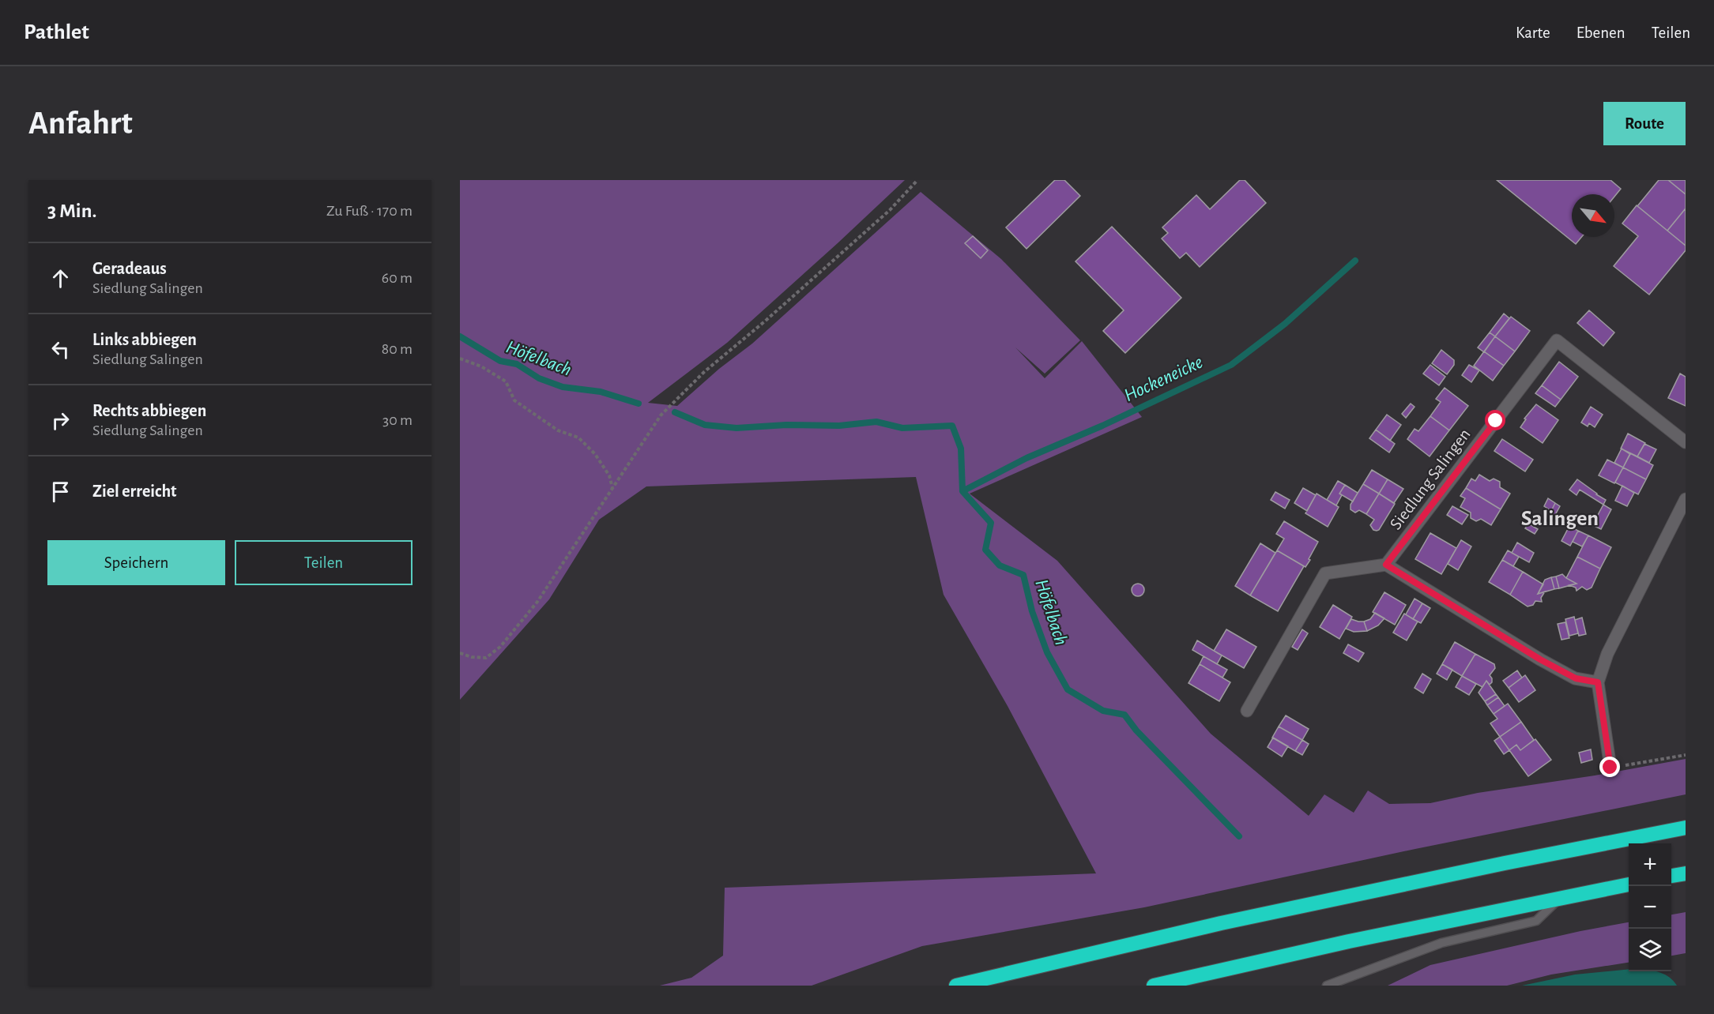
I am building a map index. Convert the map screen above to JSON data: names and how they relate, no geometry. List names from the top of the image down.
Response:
{
  "streets": {
    "street": ["Siedlung Salingen"]
  },
  "districts": ["Salingen"],
  "water": ["Höfelbach", "Hockeneicke"],
  "north": "bottom right",
  "page": {
    "header": "Pathlet",
    "nav": ["Karte", "Ebenen", "Teilen"],
    "buttons": [
      "Route",
      ["Speichern", "Teilen"]
    ],
    "title": "Anfahrt",
    "heading": ["3 Min.", "Zu Fuß · 170 m"],
    "list": [
      ["Geradeaus", "Siedlung Salingen", "60 m"],
      ["Links abbiegen", "Siedlung Salingen", "80 m"],
      ["Rechts abbiegen", "Siedlung Salingen", "30 m"],
      "Ziel erreicht"
    ],
    "map_buttons": ["+", "−"]
  }
}
